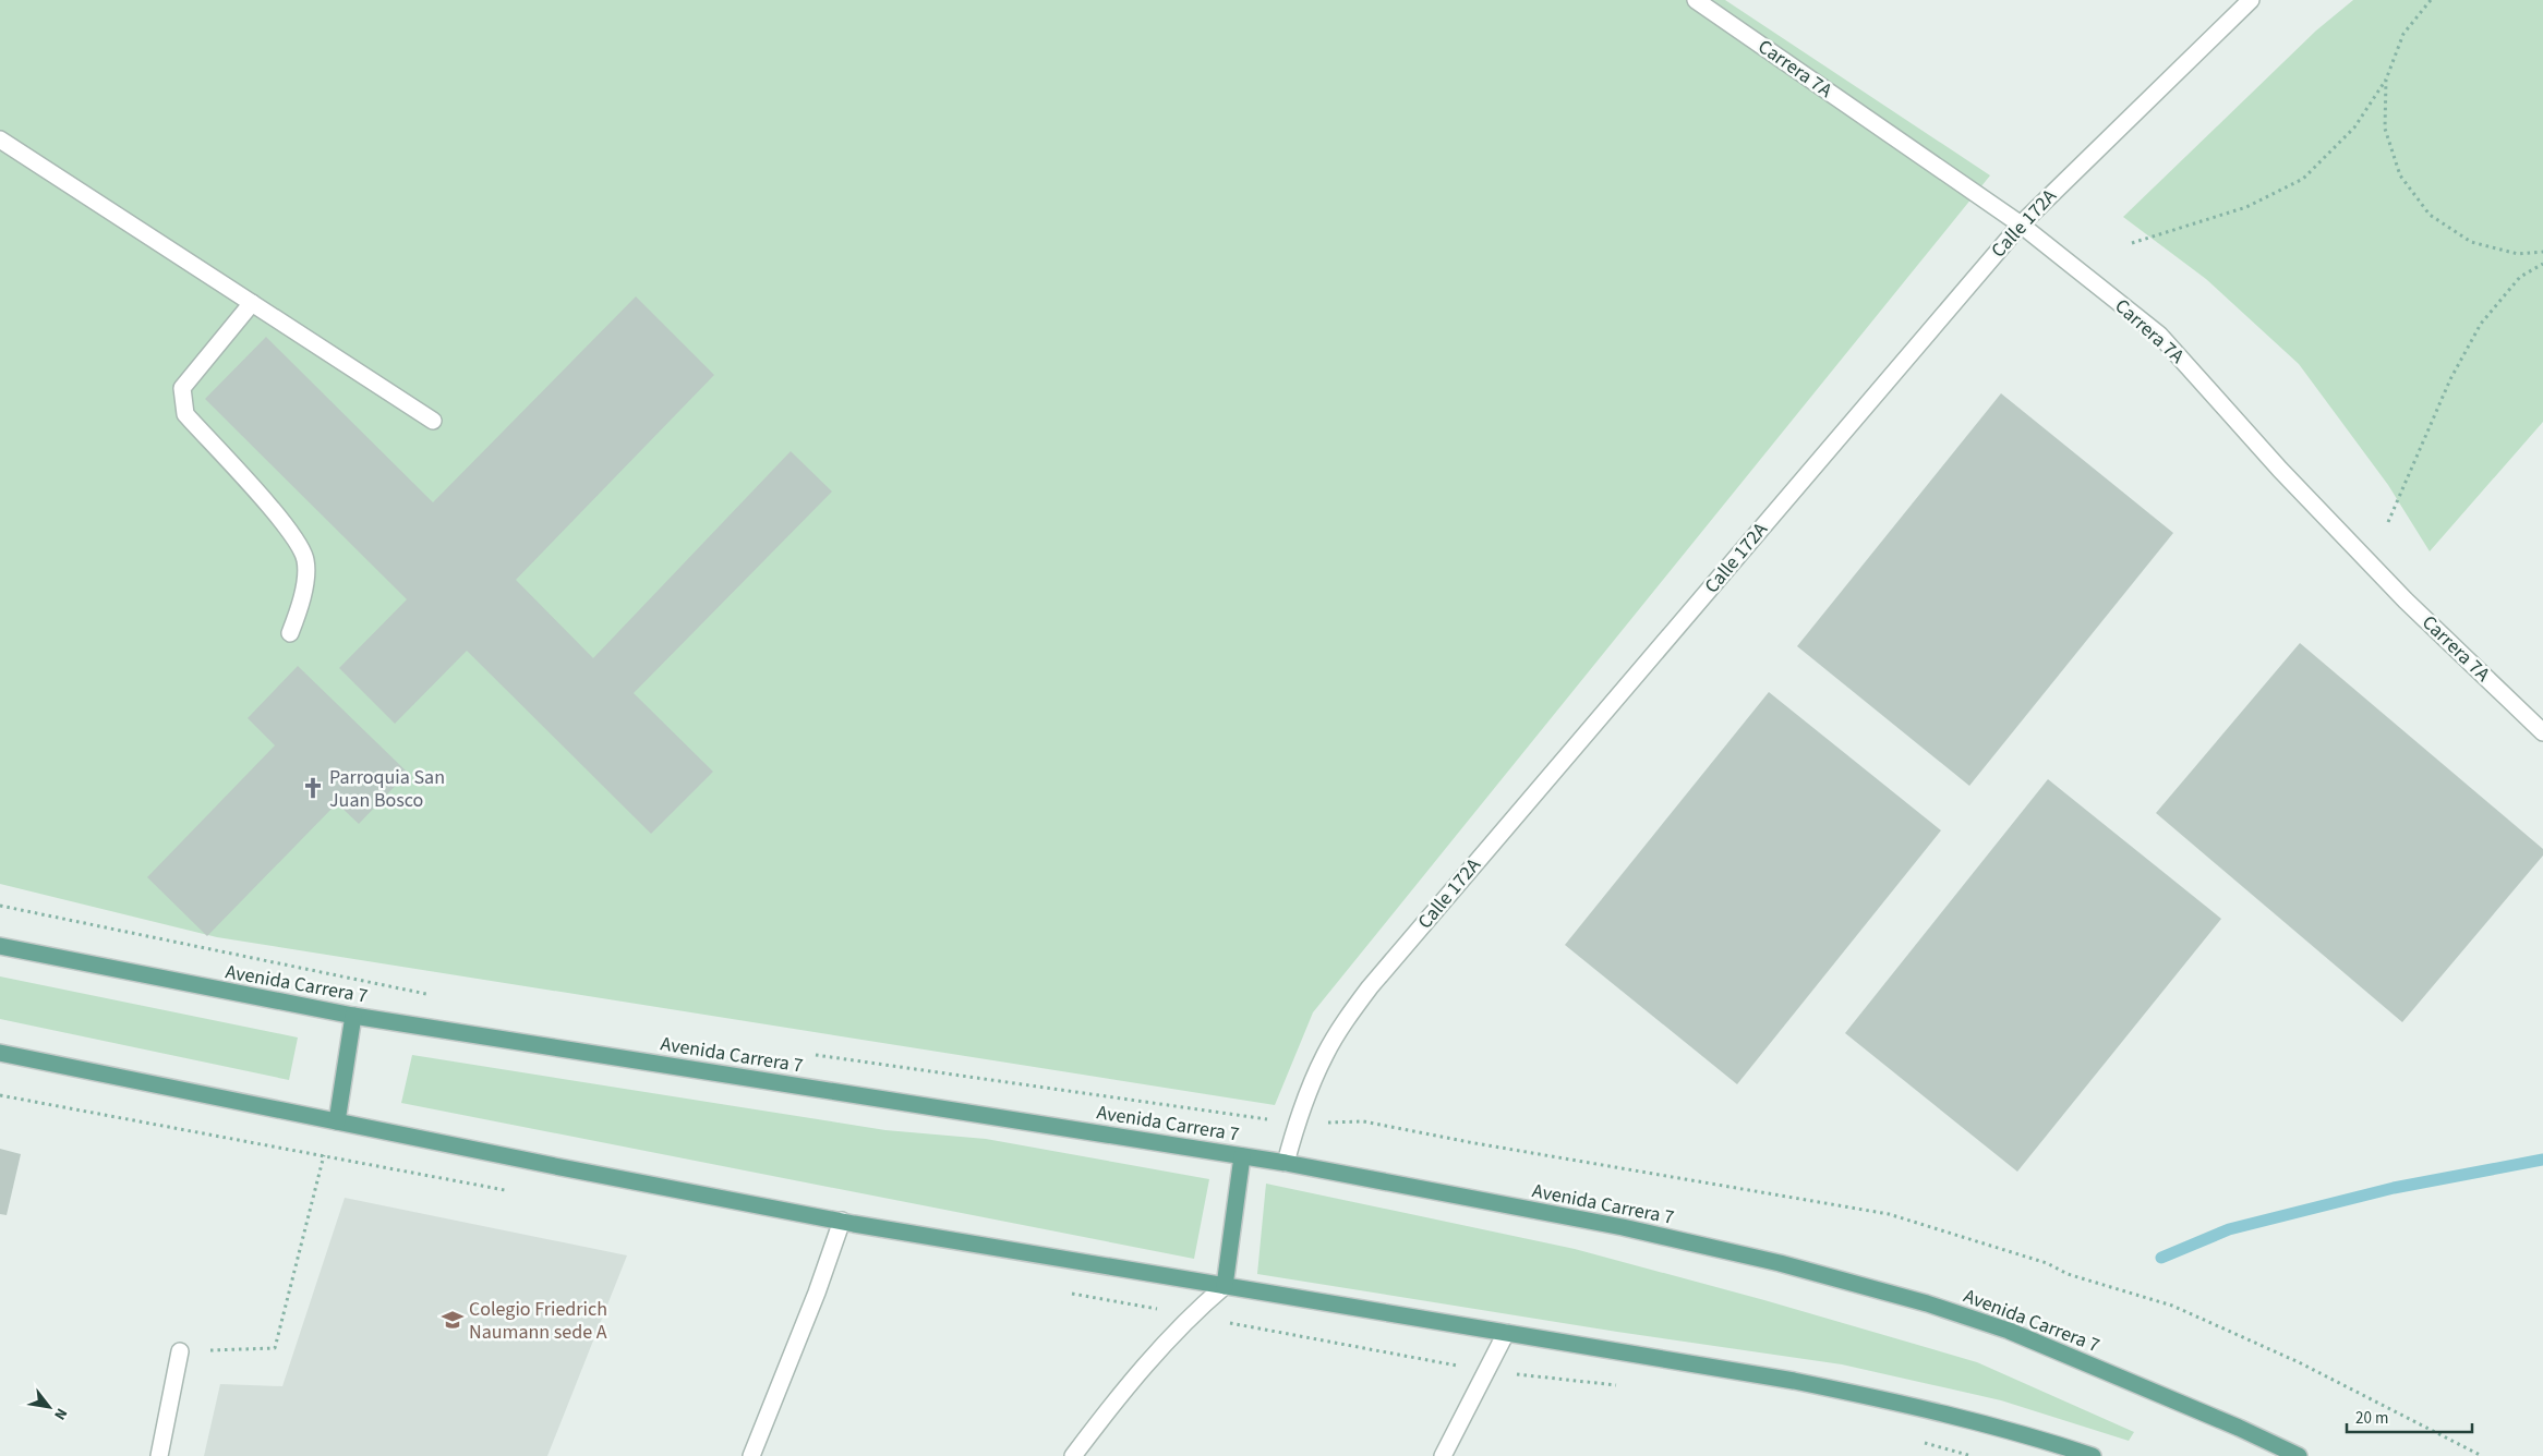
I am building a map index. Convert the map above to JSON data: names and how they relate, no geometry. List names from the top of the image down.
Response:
{
  "streets": {
    "main road": ["Avenida Carrera 7"],
    "street": ["Carrera 7A", "Calle 172A"]
  },
  "crossings": [
    ["Carrera 7A", "Calle 172A"],
    ["Calle 172A", "Avenida Carrera 7"]
  ],
  "places": {
    "church": ["Parroquia San Juan Bosco"],
    "school or university": ["Colegio Friedrich Naumann sede A"]
  },
  "scale_bar": "20 m",
  "north": "bottom right"
}
